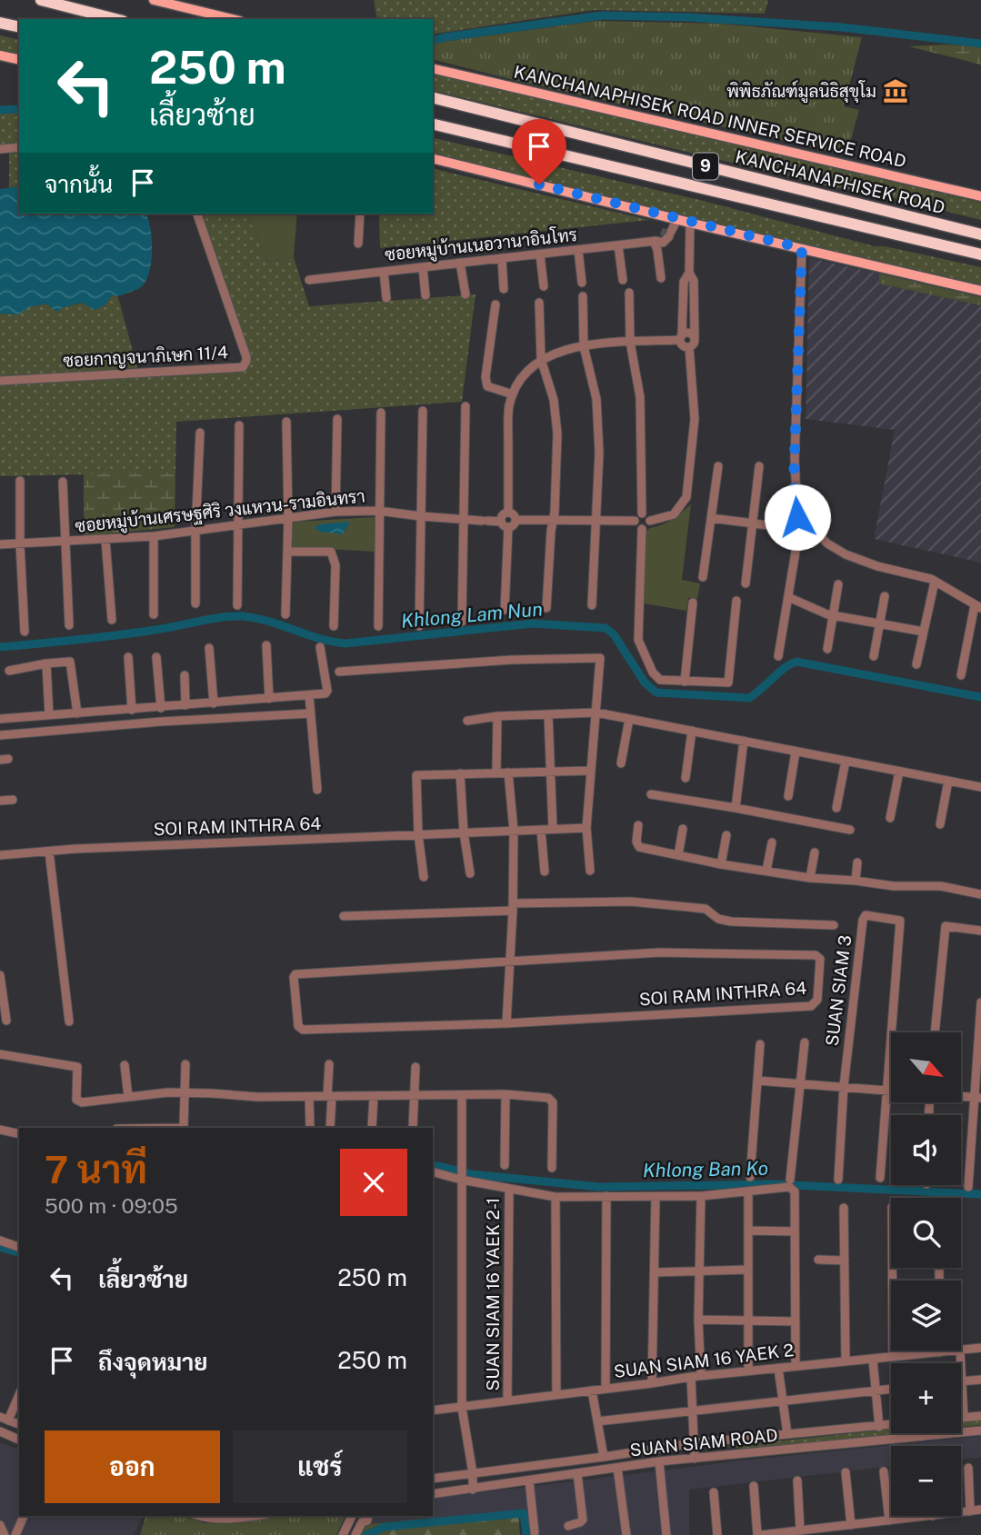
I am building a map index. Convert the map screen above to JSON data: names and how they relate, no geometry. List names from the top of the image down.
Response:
{
  "streets": {
    "highway": ["9", "KANCHANAPHISEK ROAD"],
    "main road": ["KANCHANAPHISEK ROAD INNER SERVICE ROAD"],
    "street": [
      "ซอยหมู่บ้านเนอวานาอินโทร",
      "ซอยกาญจนาภิเษก 11/4",
      "ซอยหมู่บ้านเศรษฐศิริ วงแหวน-รามอินทรา",
      "SOI RAM INTHRA 64",
      "SUAN SIAM 3",
      "SUAN SIAM 16 YAEK 2-1",
      "SUAN SIAM 16 YAEK 2",
      "SUAN SIAM ROAD"
    ]
  },
  "crossings": [
    ["SUAN SIAM 16 YAEK 2-1", "SUAN SIAM 16 YAEK 2"]
  ],
  "water": ["Khlong Lam Nun", "Khlong Ban Ko"],
  "places": {
    "museum": ["พิพิธภัณฑ์มูลนิธิสุขุโม"]
  },
  "north": "bottom right",
  "page": {
    "turn": ["250 m", "เลี้ยวซ้าย"],
    "then": "จากนั้น",
    "map_buttons": ["+", "−"],
    "heading": ["7 นาที", "500 m · 09:05"],
    "list": [
      {
        "name": "เลี้ยวซ้าย",
        "value": "250 m"
      },
      {
        "name": "ถึงจุดหมาย",
        "value": "250 m"
      }
    ],
    "buttons": ["ออก", "แชร์"]
  }
}
